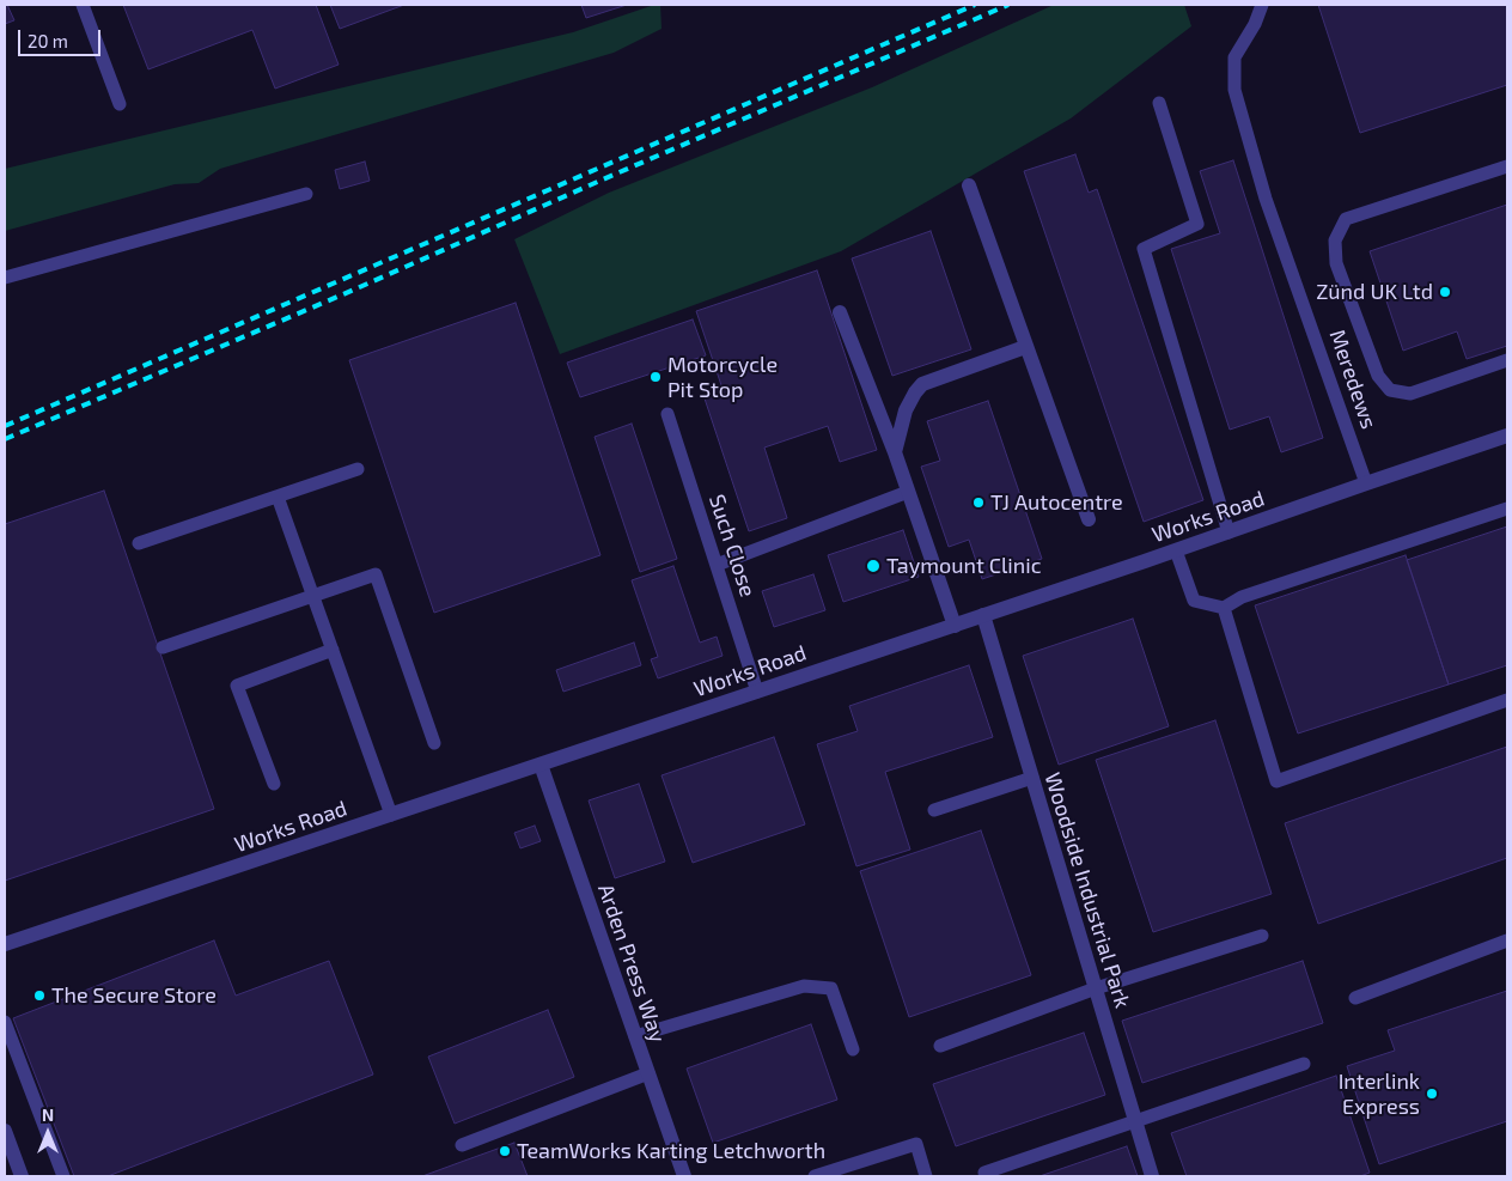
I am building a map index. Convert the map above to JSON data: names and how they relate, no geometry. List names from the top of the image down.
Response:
{
  "streets": {
    "street": ["Works Road", "Woodside Industrial Park", "Arden Press Way"],
    "lane": ["Meredews", "Such Close"]
  },
  "crossings": [
    ["Meredews", "Works Road"],
    ["Works Road", "Such Close"],
    ["Works Road", "Woodside Industrial Park"],
    ["Works Road", "Arden Press Way"]
  ],
  "places": [
    "Zünd UK Ltd",
    "Motorcycle Pit Stop",
    "TJ Autocentre",
    "Taymount Clinic",
    "The Secure Store",
    "Interlink Express",
    "TeamWorks Karting Letchworth"
  ],
  "scale_bar": "20 m",
  "north": "top"
}
